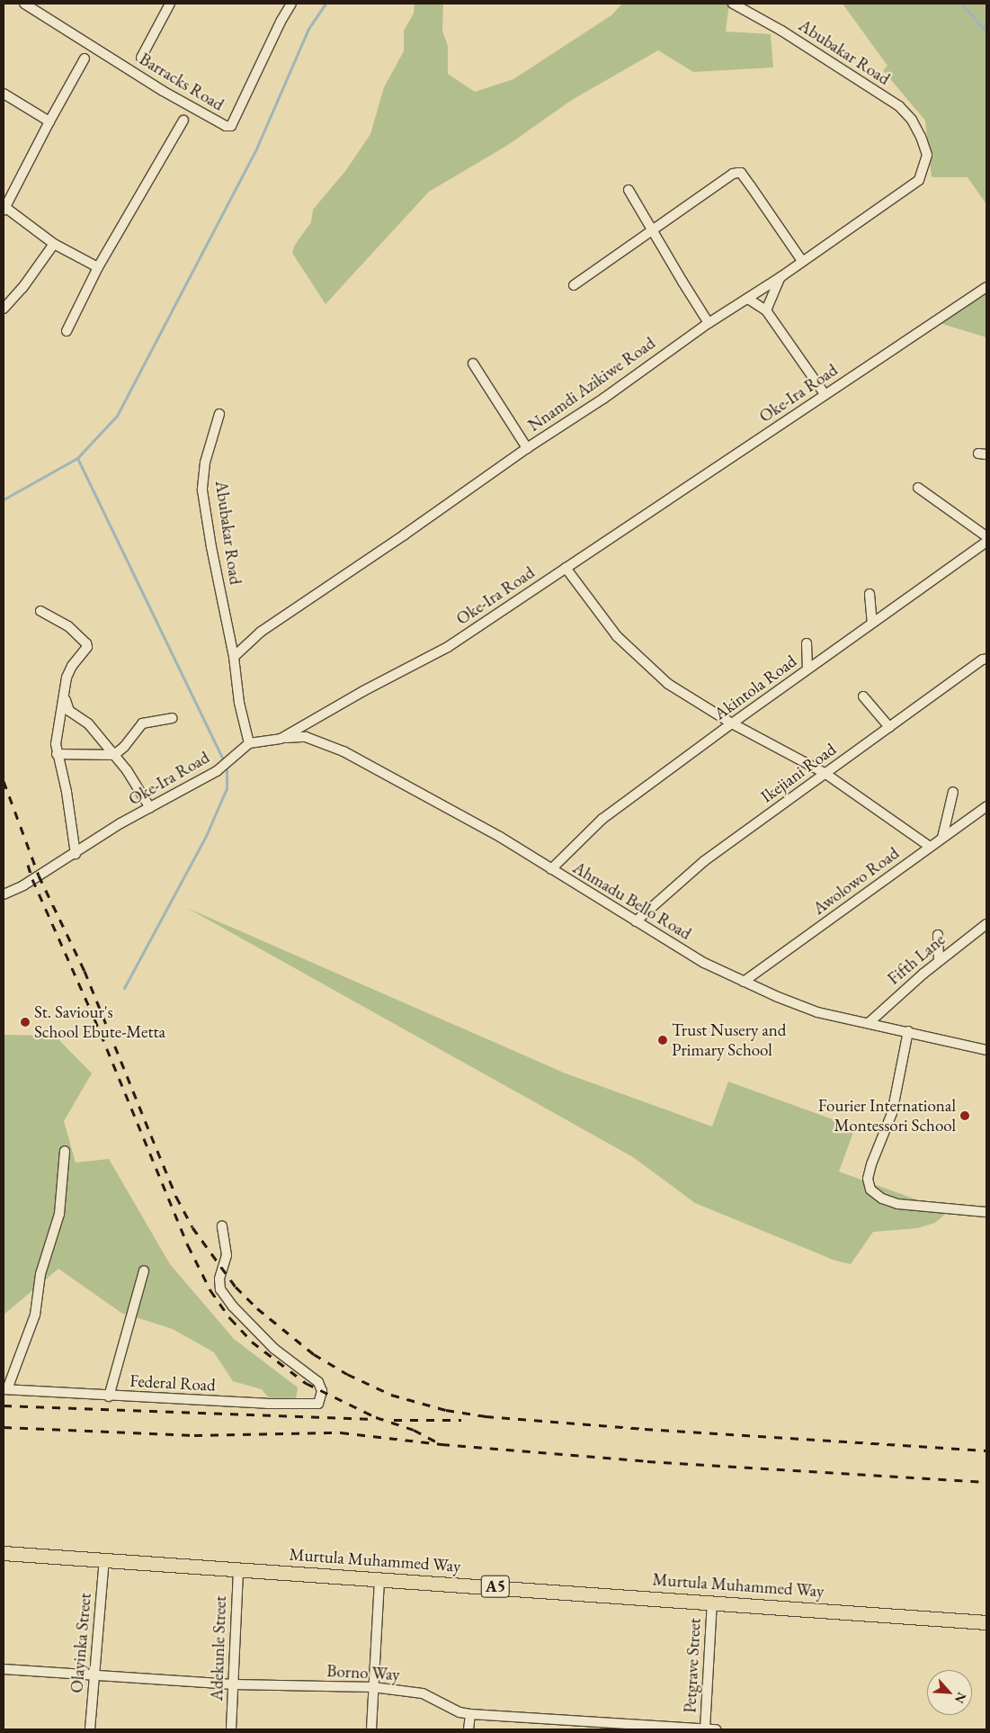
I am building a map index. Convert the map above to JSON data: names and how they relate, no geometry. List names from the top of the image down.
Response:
{
  "streets": {
    "main road": ["Murtula Muhammed Way", "A5"],
    "street": [
      "Abubakar Road",
      "Barracks Road",
      "Nnamdi Azikiwe Road",
      "Oke-Ira Road",
      "Akintola Road",
      "Ikejiani Road",
      "Awolowo Road",
      "Ahmadu Bello Road",
      "Fifth Lane",
      "Federal Road",
      "Olayinka Street",
      "Adekunle Street",
      "Petgrave Street",
      "Borno Way"
    ]
  },
  "crossings": [
    ["Abubakar Road", "Nnamdi Azikiwe Road"],
    ["Oke-Ira Road", "Ahmadu Bello Road"],
    ["Akintola Road", "Ahmadu Bello Road"],
    ["Ikejiani Road", "Ahmadu Bello Road"],
    ["Awolowo Road", "Ahmadu Bello Road"],
    ["Ahmadu Bello Road", "Fifth Lane"],
    ["Murtula Muhammed Way", "Olayinka Street"],
    ["Murtula Muhammed Way", "Adekunle Street"],
    ["Murtula Muhammed Way", "Petgrave Street"],
    ["Olayinka Street", "Borno Way"],
    ["Adekunle Street", "Borno Way"],
    ["Petgrave Street", "Borno Way"]
  ],
  "places": ["St. Saviour's School Ebute-Metta", "Trust Nusery and Primary School", "Fourier International Montessori School"],
  "north": "bottom right"
}
